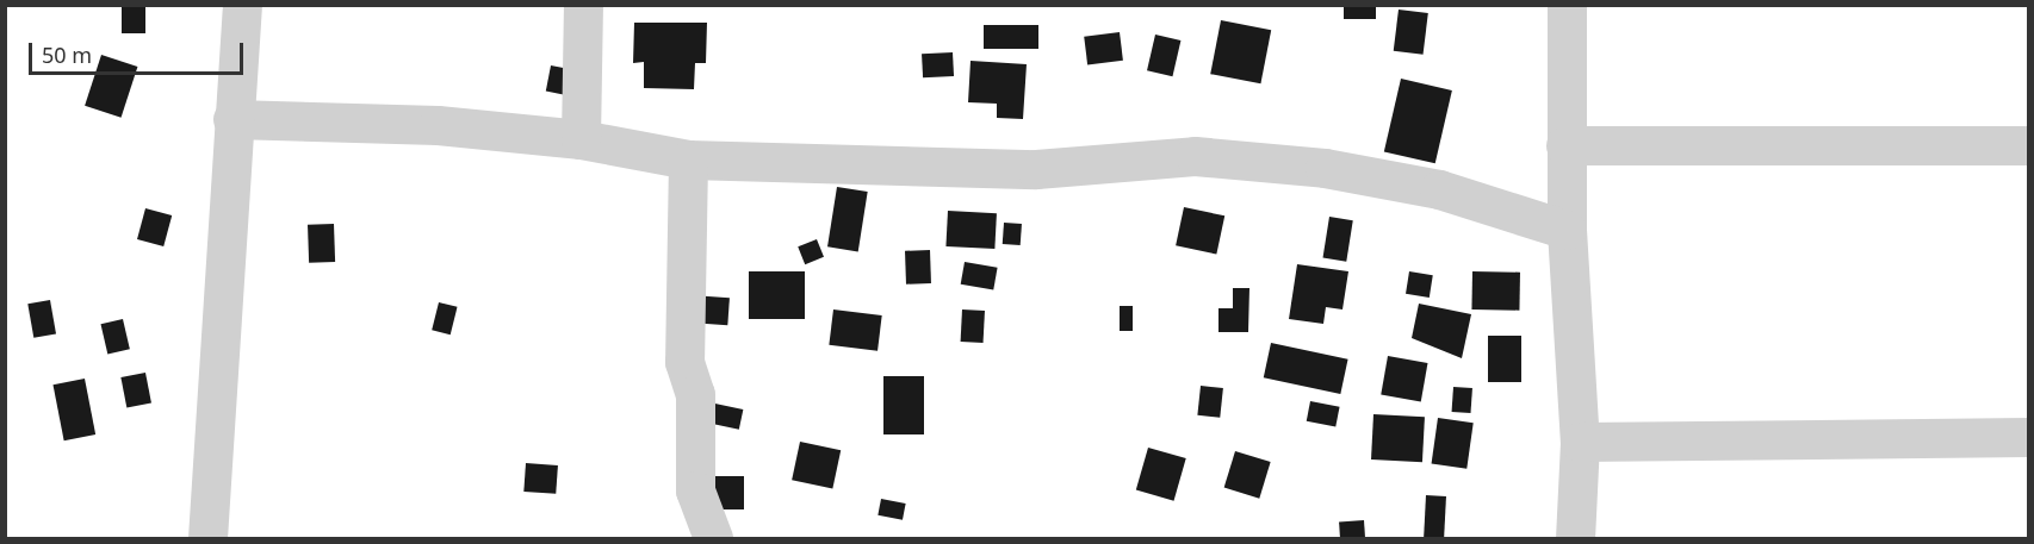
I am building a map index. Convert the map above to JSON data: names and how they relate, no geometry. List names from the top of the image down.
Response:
{
  "scale_bar": "50 m"
}
